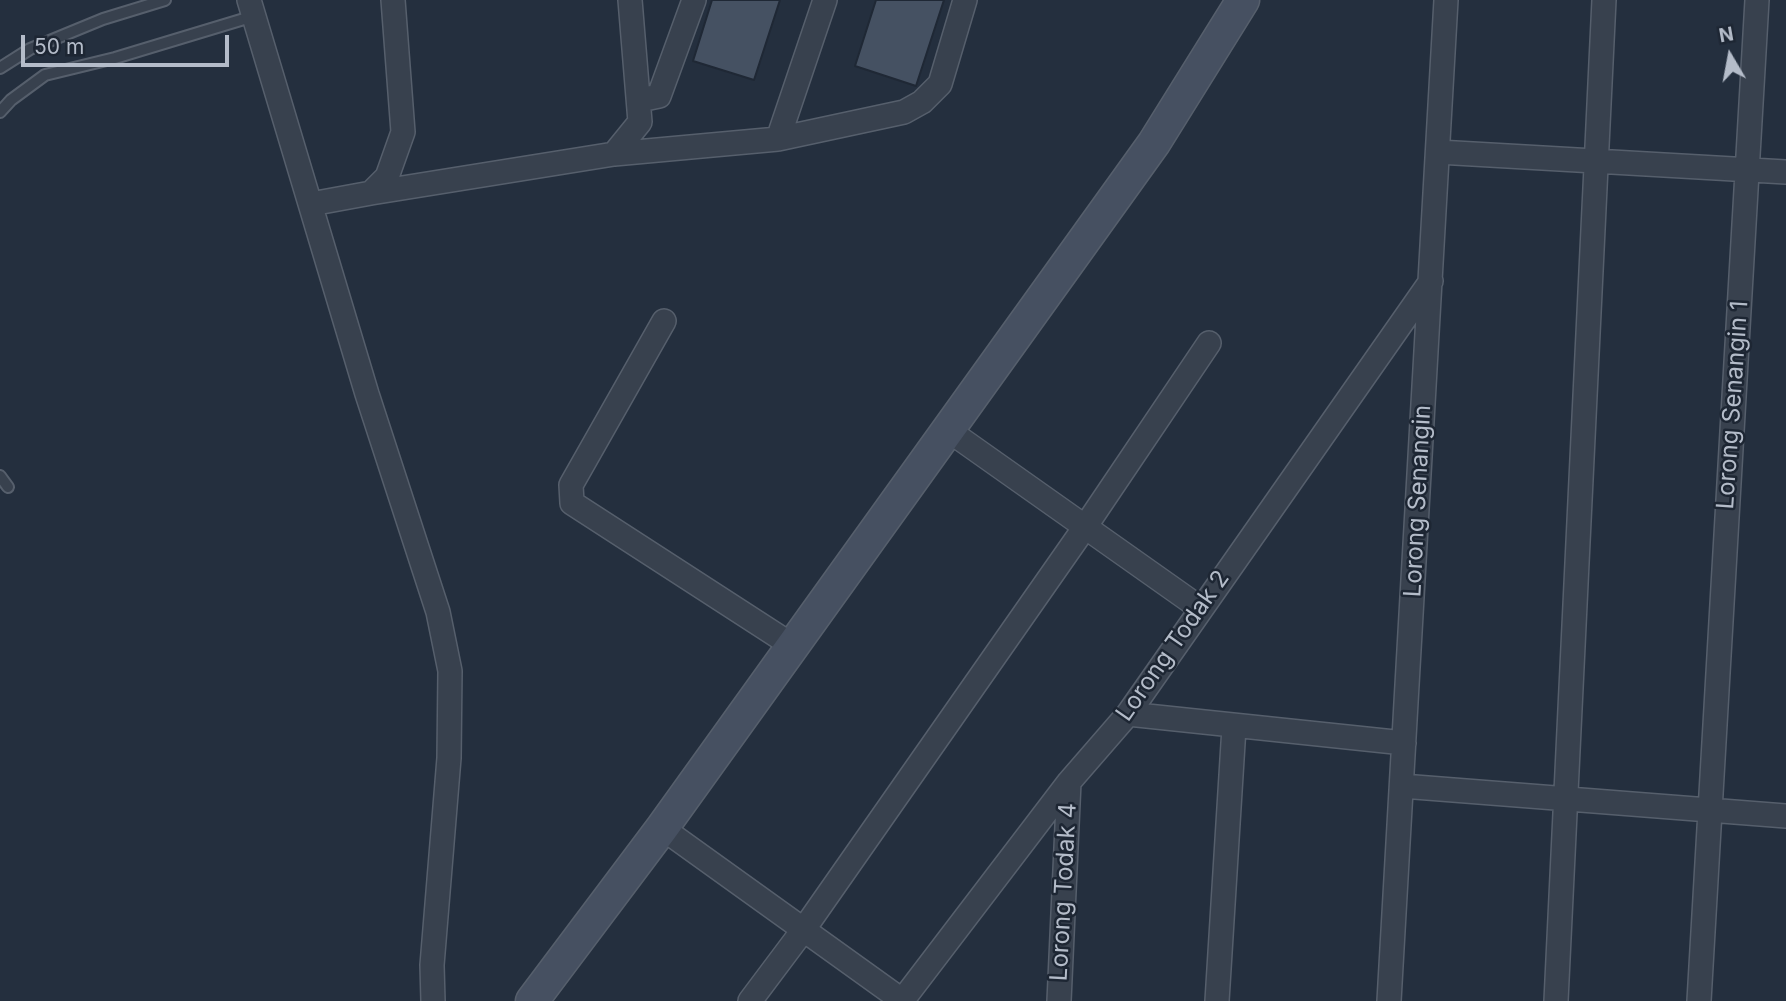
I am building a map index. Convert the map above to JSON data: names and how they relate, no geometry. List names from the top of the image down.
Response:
{
  "streets": {
    "street": [
      "Lorong Senangin 1",
      "Lorong Senangin",
      "Lorong Todak 2",
      "Lorong Todak 4"
    ]
  },
  "crossings": [
    ["Lorong Senangin", "Lorong Todak 2"],
    ["Lorong Todak 2", "Lorong Todak 4"]
  ],
  "scale_bar": "50 m",
  "north": "top"
}
